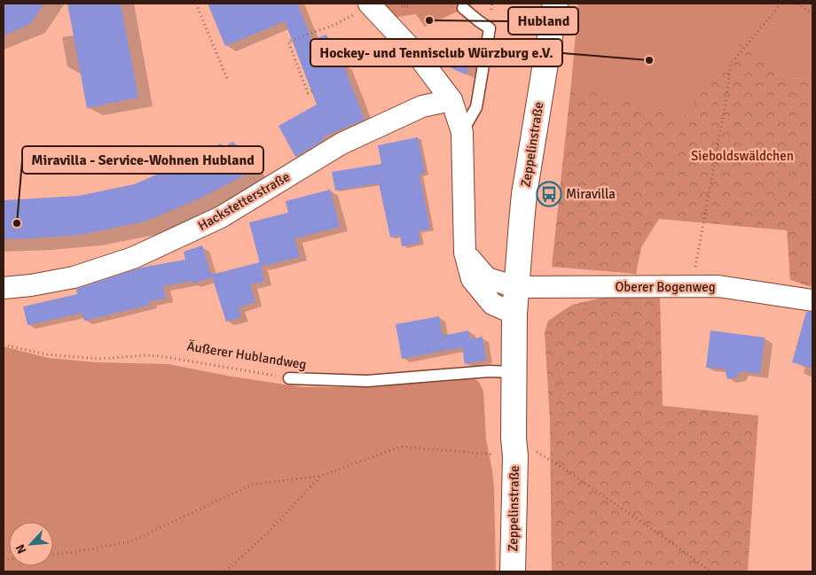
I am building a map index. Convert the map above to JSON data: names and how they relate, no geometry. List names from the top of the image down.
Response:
{
  "streets": {
    "street": ["Zeppelinstraße", "Hackstetterstraße", "Oberer Bogenweg"],
    "lane": ["Äußerer Hublandweg"]
  },
  "crossings": [
    ["Zeppelinstraße", "Oberer Bogenweg"],
    ["Zeppelinstraße", "Äußerer Hublandweg"]
  ],
  "parks": ["Sieboldswäldchen"],
  "places": {
    "other": ["Hubland", "Hockey- und Tennisclub Würzburg e.V.", "Miravilla - Service-Wohnen Hubland"],
    "bus stop": ["Miravilla"]
  },
  "north": "bottom left"
}
